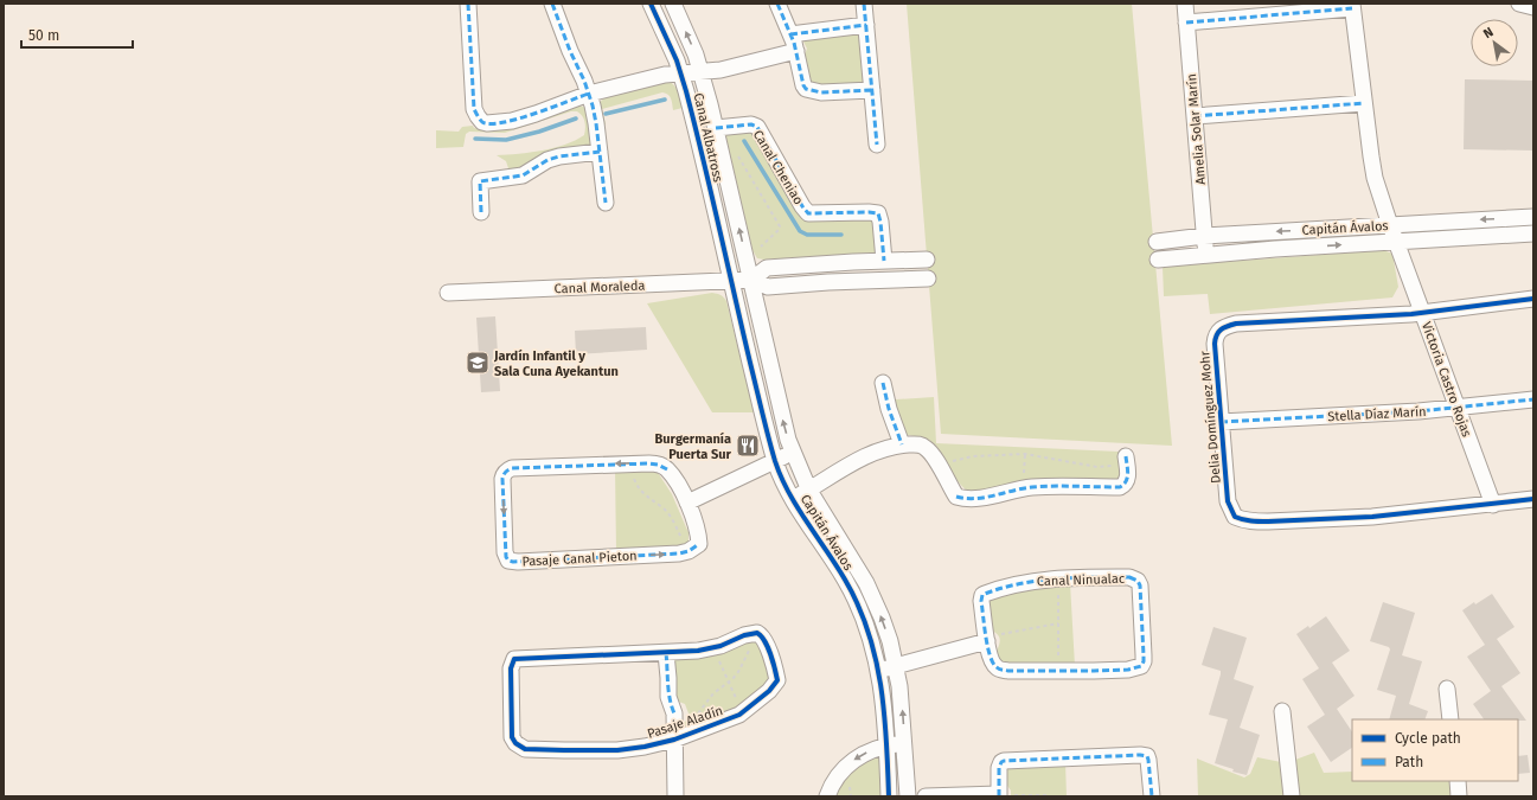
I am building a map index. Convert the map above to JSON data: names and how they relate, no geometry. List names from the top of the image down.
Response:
{
  "streets": {
    "street": [
      "Amelia Solar Marín",
      "Canal Albatross",
      "Canal Cheniao",
      "Capitán Ávalos",
      "Canal Moraleda",
      "Victoria Castro Rojas",
      "Stella Díaz Marín",
      "Delia Domínguez Mohr",
      "Pasaje Canal Pieton",
      "Canal Ninualac",
      "Pasaje Aladín"
    ]
  },
  "crossings": [
    ["Amelia Solar Marín", "Capitán Ávalos"],
    ["Canal Albatross", "Canal Cheniao"],
    ["Canal Albatross", "Capitán Ávalos"],
    ["Canal Albatross", "Canal Moraleda"],
    ["Canal Cheniao", "Canal Moraleda"],
    ["Capitán Ávalos", "Canal Moraleda"],
    ["Capitán Ávalos", "Victoria Castro Rojas"],
    ["Victoria Castro Rojas", "Stella Díaz Marín"],
    ["Victoria Castro Rojas", "Delia Domínguez Mohr"],
    ["Stella Díaz Marín", "Delia Domínguez Mohr"]
  ],
  "places": {
    "school or university": ["Jardín Infantil y Sala Cuna Ayekantun"],
    "restaurant": ["Burgermanía Puerta Sur"]
  },
  "legend": ["Cycle path", "Path"],
  "scale_bar": "50 m",
  "north": "top left"
}
